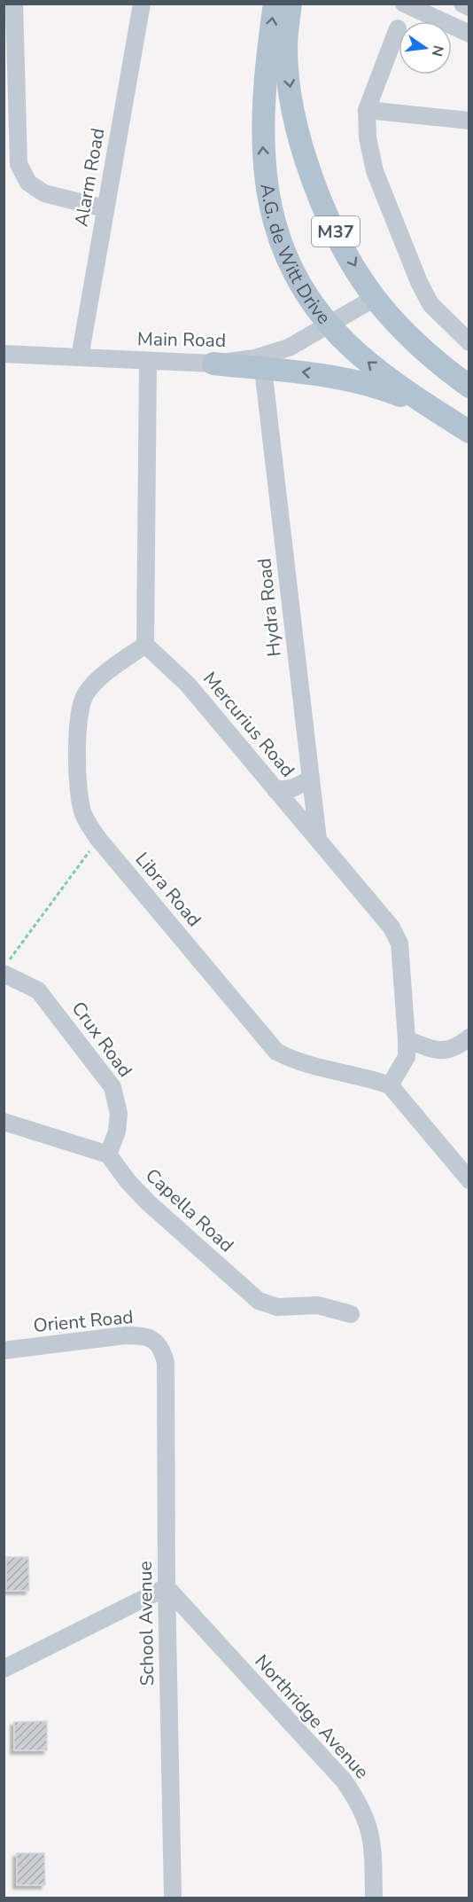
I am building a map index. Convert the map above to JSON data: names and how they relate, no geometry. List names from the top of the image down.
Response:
{
  "streets": {
    "main road": ["M37", "A.G. de Witt Drive"],
    "street": [
      "Alarm Road",
      "Main Road",
      "Hydra Road",
      "Mercurius Road",
      "Libra Road",
      "Crux Road",
      "Capella Road",
      "Orient Road",
      "School Avenue",
      "Northridge Avenue"
    ]
  },
  "crossings": [
    ["Alarm Road", "Main Road"],
    ["M37", "Main Road"],
    ["A.G. de Witt Drive", "Main Road"],
    ["Hydra Road", "Mercurius Road"],
    ["Mercurius Road", "Libra Road"],
    ["Crux Road", "Capella Road"],
    ["Orient Road", "School Avenue"],
    ["School Avenue", "Northridge Avenue"]
  ],
  "north": "right"
}
